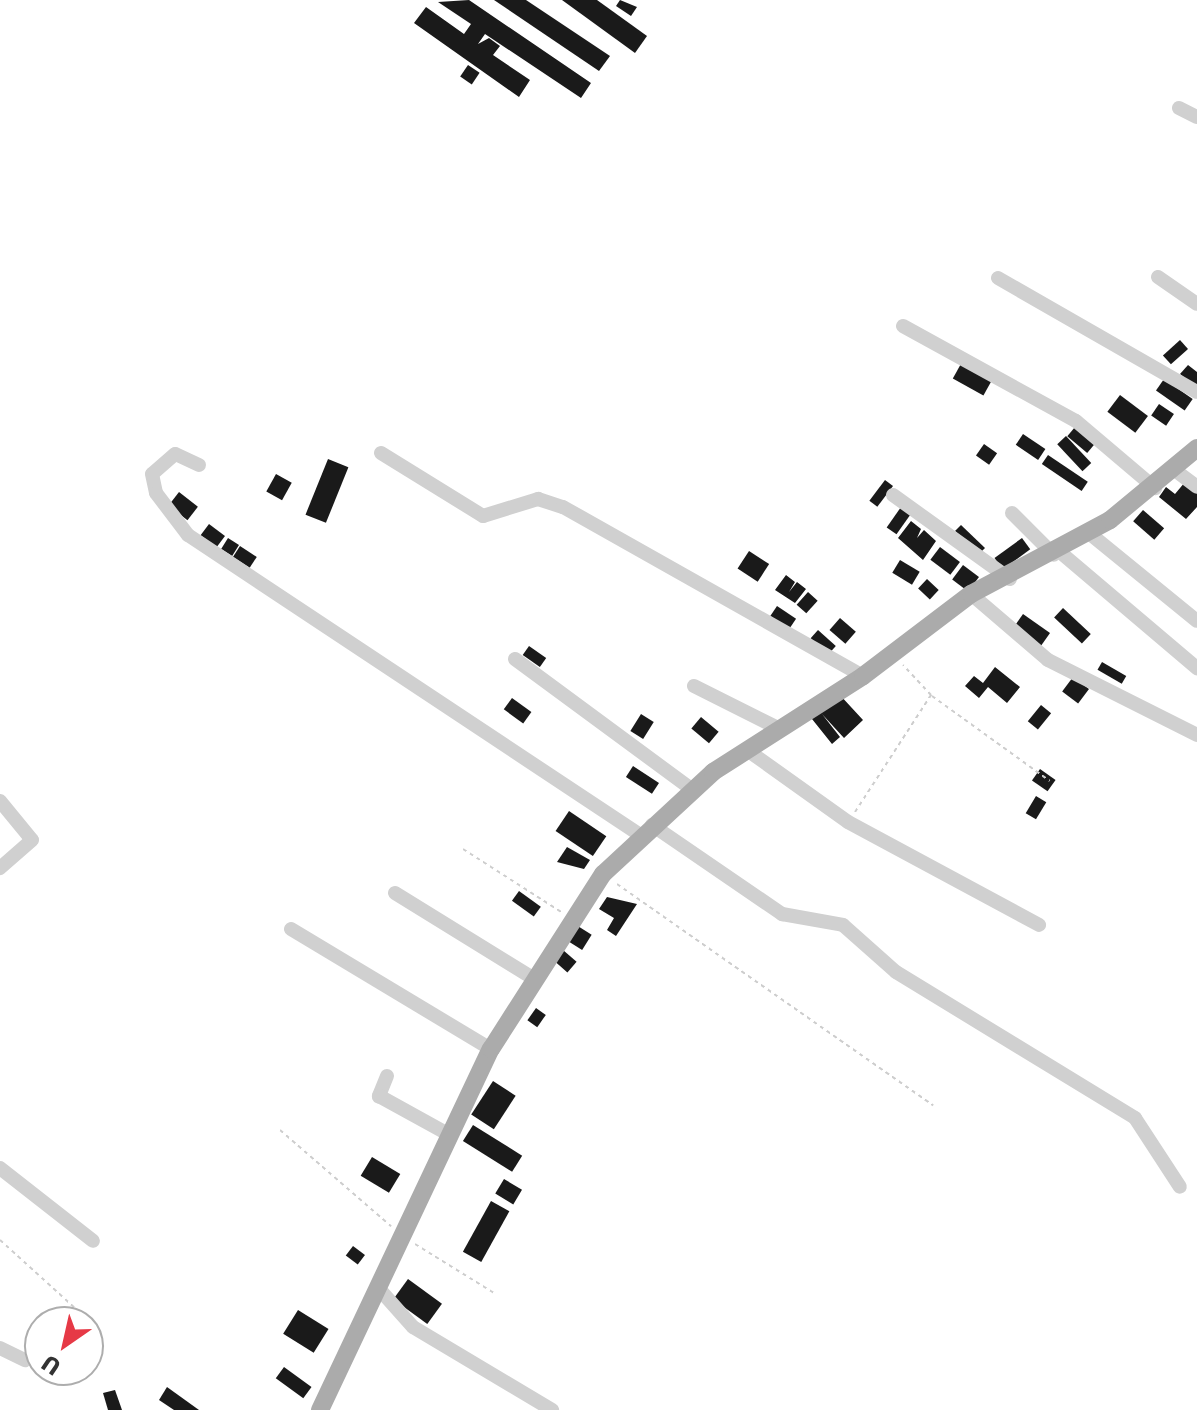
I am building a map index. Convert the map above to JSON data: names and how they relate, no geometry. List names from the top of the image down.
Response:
{
  "north": "bottom left"
}
